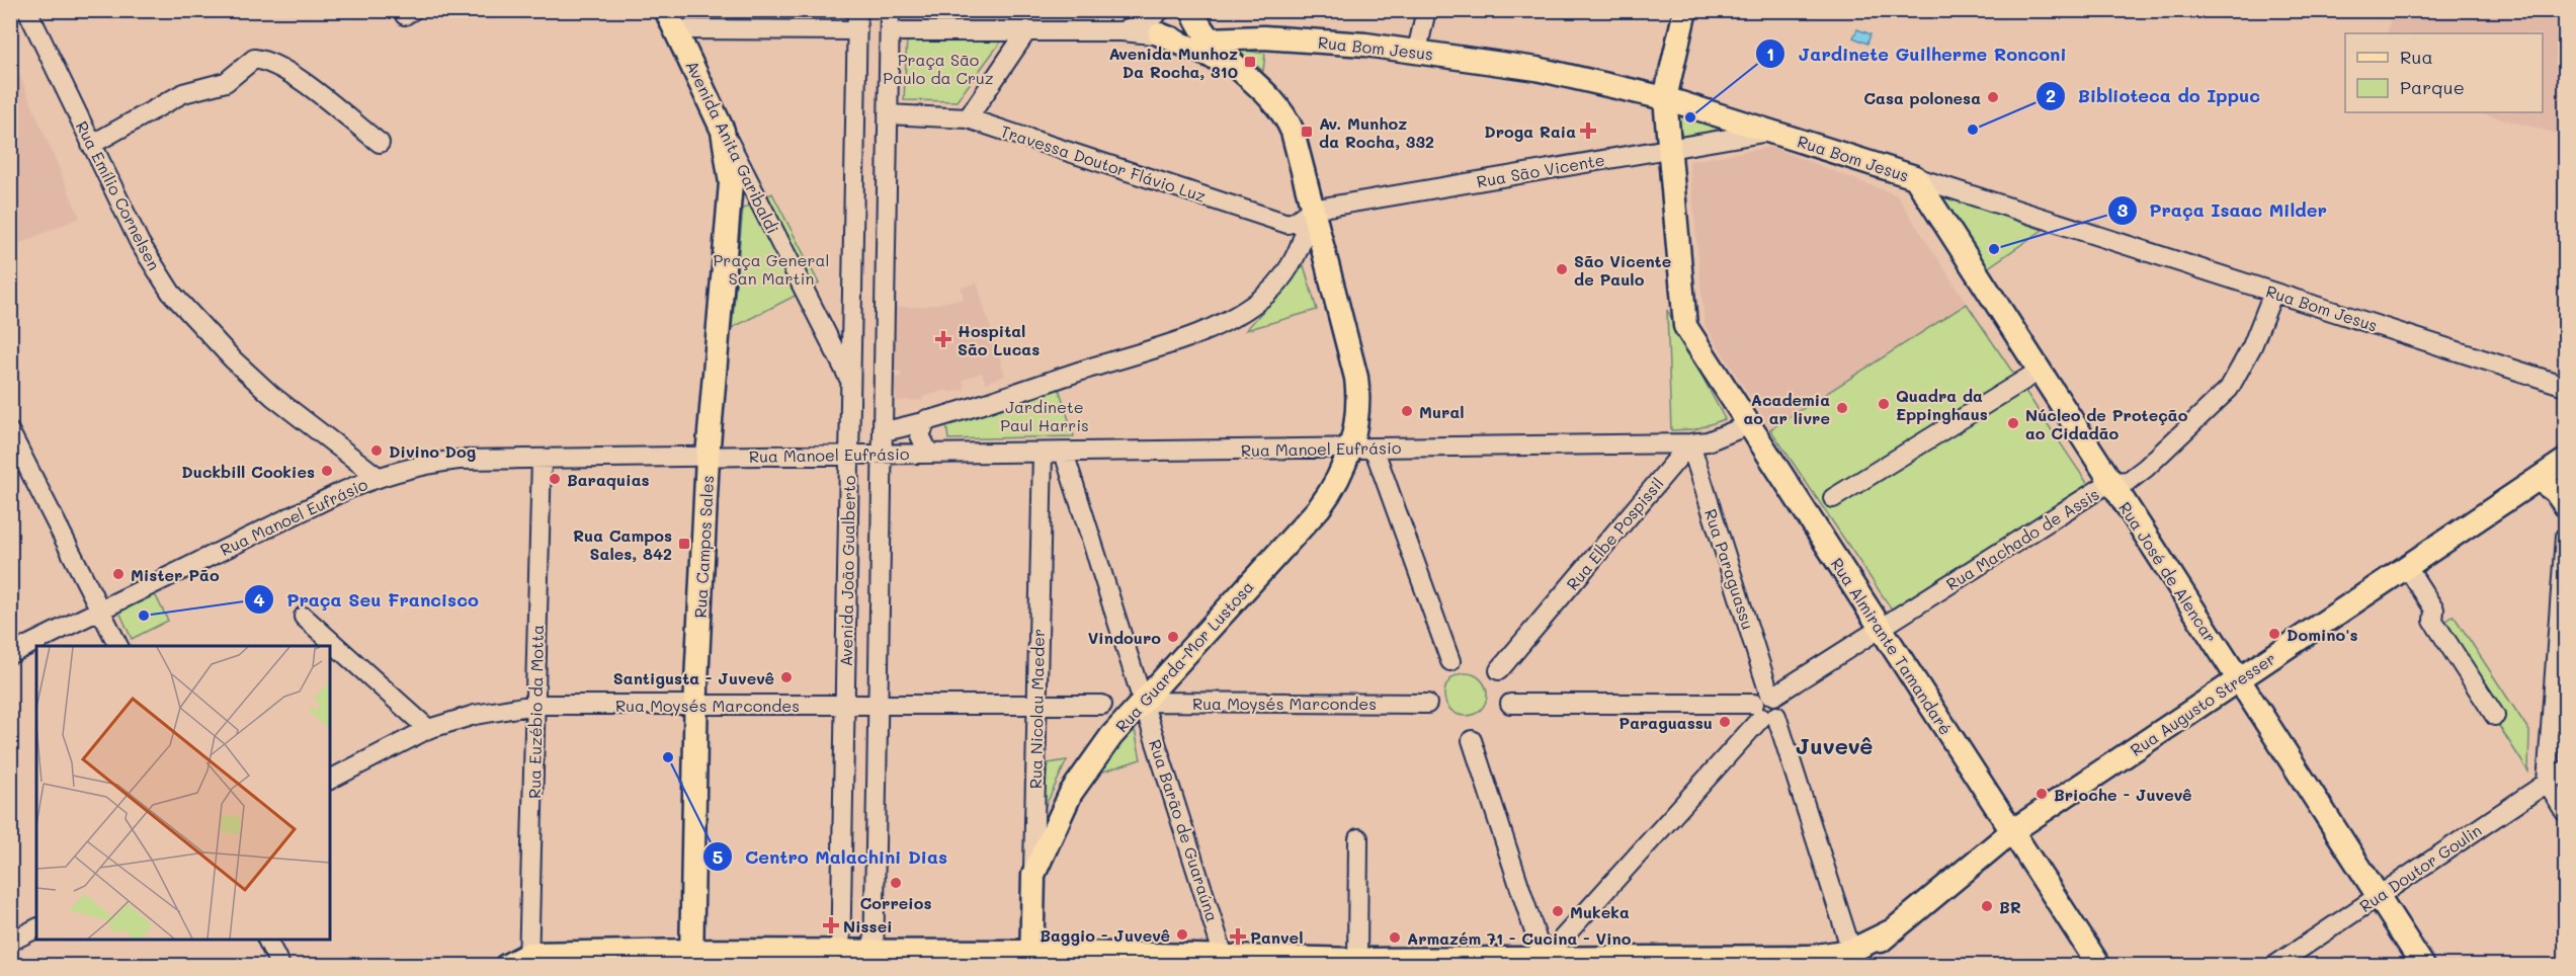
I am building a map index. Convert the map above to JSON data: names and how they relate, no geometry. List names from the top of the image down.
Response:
{
  "streets": {
    "main road": [
      "Rua Bom Jesus",
      "Avenida Anita Garibaldi",
      "Rua Campos Sales",
      "Rua José de Alencar",
      "Rua Almirante Tamandaré",
      "Rua Guarda-Mor Lustosa",
      "Rua Augusto Stresser",
      "Rua Nicolau Maeder"
    ],
    "street": [
      "Travessa Doutor Flávio Luz",
      "Rua São Vicente",
      "Rua Emílio Cornelsen",
      "Rua Manoel Eufrásio",
      "Rua Elbe Pospissil",
      "Rua Machado de Assis",
      "Rua Paraguassu",
      "Avenida João Gualberto",
      "Rua Moysés Marcondes",
      "Rua Euzébio da Motta",
      "Rua Barão de Guaraúna",
      "Rua Doutor Goulin"
    ]
  },
  "crossings": [
    ["Rua Bom Jesus", "Rua São Vicente"],
    ["Rua Bom Jesus", "Rua Machado de Assis"],
    ["Rua Bom Jesus", "Avenida João Gualberto"],
    ["Rua Bom Jesus", "Rua José de Alencar"],
    ["Avenida Anita Garibaldi", "Rua Campos Sales"],
    ["Avenida Anita Garibaldi", "Avenida João Gualberto"],
    ["Travessa Doutor Flávio Luz", "Rua São Vicente"],
    ["Travessa Doutor Flávio Luz", "Avenida João Gualberto"],
    ["Travessa Doutor Flávio Luz", "Rua Guarda-Mor Lustosa"],
    ["Rua São Vicente", "Rua Almirante Tamandaré"],
    ["Rua São Vicente", "Rua Guarda-Mor Lustosa"],
    ["Rua Emílio Cornelsen", "Rua Manoel Eufrásio"],
    ["Rua Manoel Eufrásio", "Rua Elbe Pospissil"],
    ["Rua Manoel Eufrásio", "Rua Campos Sales"],
    ["Rua Manoel Eufrásio", "Rua Paraguassu"],
    ["Rua Manoel Eufrásio", "Avenida João Gualberto"],
    ["Rua Manoel Eufrásio", "Rua Guarda-Mor Lustosa"],
    ["Rua Manoel Eufrásio", "Rua Nicolau Maeder"],
    ["Rua Manoel Eufrásio", "Rua Euzébio da Motta"],
    ["Rua Manoel Eufrásio", "Rua Barão de Guaraúna"],
    ["Rua Elbe Pospissil", "Rua Paraguassu"],
    ["Rua Machado de Assis", "Rua Paraguassu"],
    ["Rua Machado de Assis", "Rua José de Alencar"],
    ["Rua Machado de Assis", "Rua Almirante Tamandaré"],
    ["Rua Machado de Assis", "Rua Augusto Stresser"],
    ["Rua Campos Sales", "Rua Moysés Marcondes"],
    ["Rua Campos Sales", "Rua Augusto Stresser"],
    ["Rua Paraguassu", "Rua Augusto Stresser"],
    ["Avenida João Gualberto", "Rua Moysés Marcondes"],
    ["Avenida João Gualberto", "Rua Augusto Stresser"],
    ["Rua José de Alencar", "Rua Augusto Stresser"],
    ["Rua José de Alencar", "Rua Doutor Goulin"],
    ["Rua Almirante Tamandaré", "Rua Augusto Stresser"],
    ["Rua Guarda-Mor Lustosa", "Rua Moysés Marcondes"],
    ["Rua Guarda-Mor Lustosa", "Rua Nicolau Maeder"],
    ["Rua Guarda-Mor Lustosa", "Rua Barão de Guaraúna"],
    ["Rua Moysés Marcondes", "Rua Nicolau Maeder"],
    ["Rua Moysés Marcondes", "Rua Euzébio da Motta"],
    ["Rua Moysés Marcondes", "Rua Barão de Guaraúna"],
    ["Rua Augusto Stresser", "Rua Nicolau Maeder"],
    ["Rua Augusto Stresser", "Rua Euzébio da Motta"],
    ["Rua Augusto Stresser", "Rua Barão de Guaraúna"]
  ],
  "districts": ["Juvevê"],
  "parks": ["Praça São Paulo da Cruz", "Praça General San Martin", "Jardinete Paul Harris"],
  "places": {
    "transit": ["Avenida Munhoz Da Rocha, 310", "Av. Munhoz da Rocha, 332", "Rua Campos Sales, 842"],
    "other": [
      "Casa polonesa",
      "Jardinete Guilherme Ronconi",
      "Biblioteca do Ippuc",
      "Praça Isaac Milder",
      "São Vicente de Paulo",
      "Quadra da Eppinghaus",
      "Academia ao ar livre",
      "Mural",
      "Núcleo de Proteção ao Cidadão",
      "Divino Dog",
      "Duckbill Cookies",
      "Baraquias",
      "Mister Pão",
      "Praça Seu Francisco",
      "Domino's",
      "Vindouro",
      "Santigusta - Juvevê",
      "Paraguassu",
      "Centro Malachini Dias",
      "Brioche - Juvevê",
      "Correios",
      "BR",
      "Mukeka",
      "Baggio - Juvevê",
      "Armazém 71 - Cucina - Vino"
    ],
    "health": [
      "Droga Raia",
      "Hospital São Lucas",
      "Nissei",
      "Panvel"
    ]
  },
  "legend": ["Rua", "Parque"]
}
